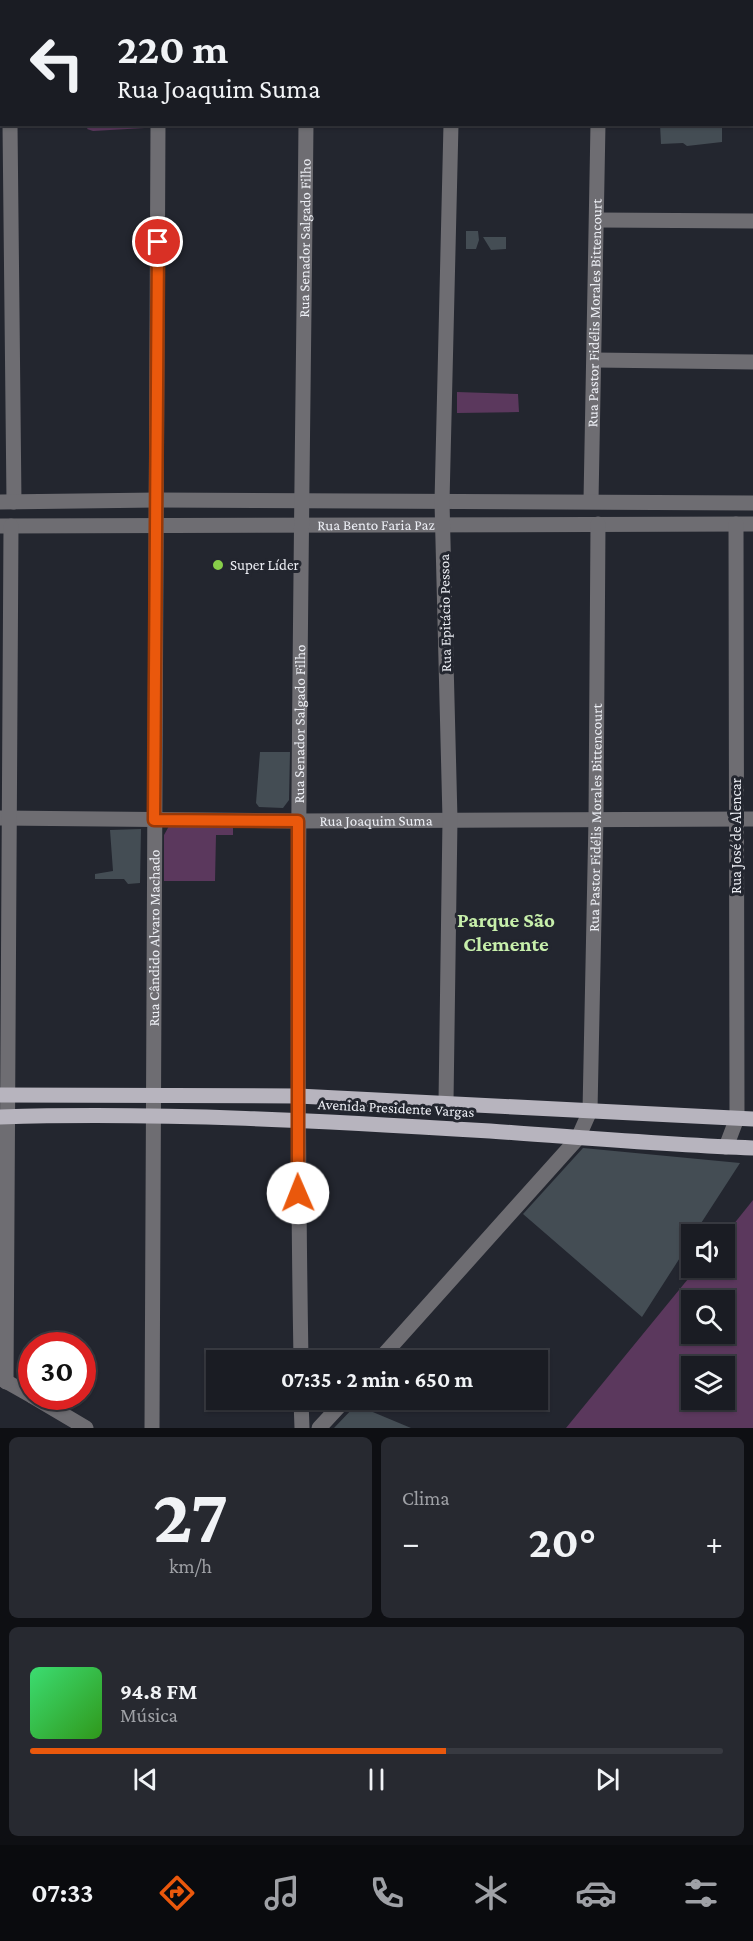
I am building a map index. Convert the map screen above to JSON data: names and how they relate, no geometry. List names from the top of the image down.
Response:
{
  "streets": {
    "main road": ["Avenida Presidente Vargas"],
    "street": [
      "Rua Senador Salgado Filho",
      "Rua Pastor Fidélis Morales Bittencourt",
      "Rua Bento Faria Paz",
      "Rua Epitácio Pessoa",
      "Rua Joaquim Suma",
      "Rua José de Alencar",
      "Rua Cândido Alvaro Machado"
    ]
  },
  "crossings": [
    ["Rua Senador Salgado Filho", "Rua Bento Faria Paz"],
    ["Rua Senador Salgado Filho", "Rua Joaquim Suma"],
    ["Rua Senador Salgado Filho", "Avenida Presidente Vargas"],
    ["Rua Pastor Fidélis Morales Bittencourt", "Rua Bento Faria Paz"],
    ["Rua Pastor Fidélis Morales Bittencourt", "Rua Joaquim Suma"],
    ["Rua Pastor Fidélis Morales Bittencourt", "Avenida Presidente Vargas"],
    ["Rua Bento Faria Paz", "Rua Epitácio Pessoa"],
    ["Rua Bento Faria Paz", "Rua José de Alencar"],
    ["Rua Bento Faria Paz", "Rua Cândido Alvaro Machado"],
    ["Rua Epitácio Pessoa", "Rua Joaquim Suma"],
    ["Rua Epitácio Pessoa", "Avenida Presidente Vargas"],
    ["Rua Joaquim Suma", "Rua José de Alencar"],
    ["Rua Joaquim Suma", "Rua Cândido Alvaro Machado"],
    ["Rua José de Alencar", "Avenida Presidente Vargas"],
    ["Rua Cândido Alvaro Machado", "Avenida Presidente Vargas"]
  ],
  "districts": ["Parque São Clemente"],
  "places": ["Super Líder"],
  "page": {
    "turn": ["220 m", "Rua Joaquim Suma"],
    "limit": "30",
    "trip": "07:35 · 2 min · 650 m",
    "tile": [
      ["27", "km/h"],
      "Clima"
    ],
    "heat": ["−", "20°", "+"],
    "song": ["94.8 FM", "Música"],
    "tabs": "07:33"
  }
}
